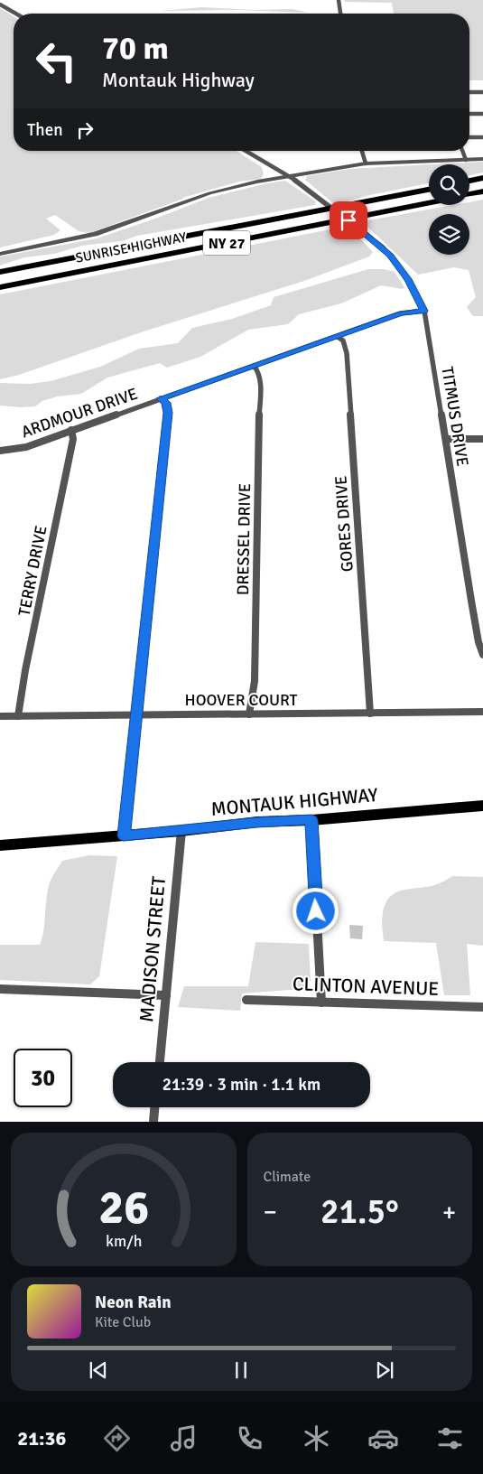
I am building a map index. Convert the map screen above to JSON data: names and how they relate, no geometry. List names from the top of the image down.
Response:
{
  "streets": {
    "highway": ["NY 27", "SUNRISE HIGHWAY"],
    "main road": ["MONTAUK HIGHWAY"],
    "street": [
      "ARDMOUR DRIVE",
      "TITMUS DRIVE",
      "GORES DRIVE",
      "DRESSEL DRIVE",
      "TERRY DRIVE",
      "HOOVER COURT",
      "MADISON STREET",
      "CLINTON AVENUE"
    ]
  },
  "crossings": [
    ["ARDMOUR DRIVE", "TITMUS DRIVE"],
    ["ARDMOUR DRIVE", "GORES DRIVE"],
    ["ARDMOUR DRIVE", "DRESSEL DRIVE"],
    ["ARDMOUR DRIVE", "TERRY DRIVE"],
    ["GORES DRIVE", "HOOVER COURT"],
    ["DRESSEL DRIVE", "HOOVER COURT"],
    ["TERRY DRIVE", "HOOVER COURT"],
    ["MONTAUK HIGHWAY", "MADISON STREET"]
  ],
  "page": {
    "turn": ["70 m", "Montauk Highway"],
    "then": "Then",
    "limit": "30",
    "trip": "21:39 · 3 min · 1.1 km",
    "tile": "Climate",
    "heat": ["−", "21.5°", "+"],
    "song": ["Neon Rain", "Kite Club"],
    "tabs": "21:36",
    "gauge": ["26", "km/h"]
  }
}
